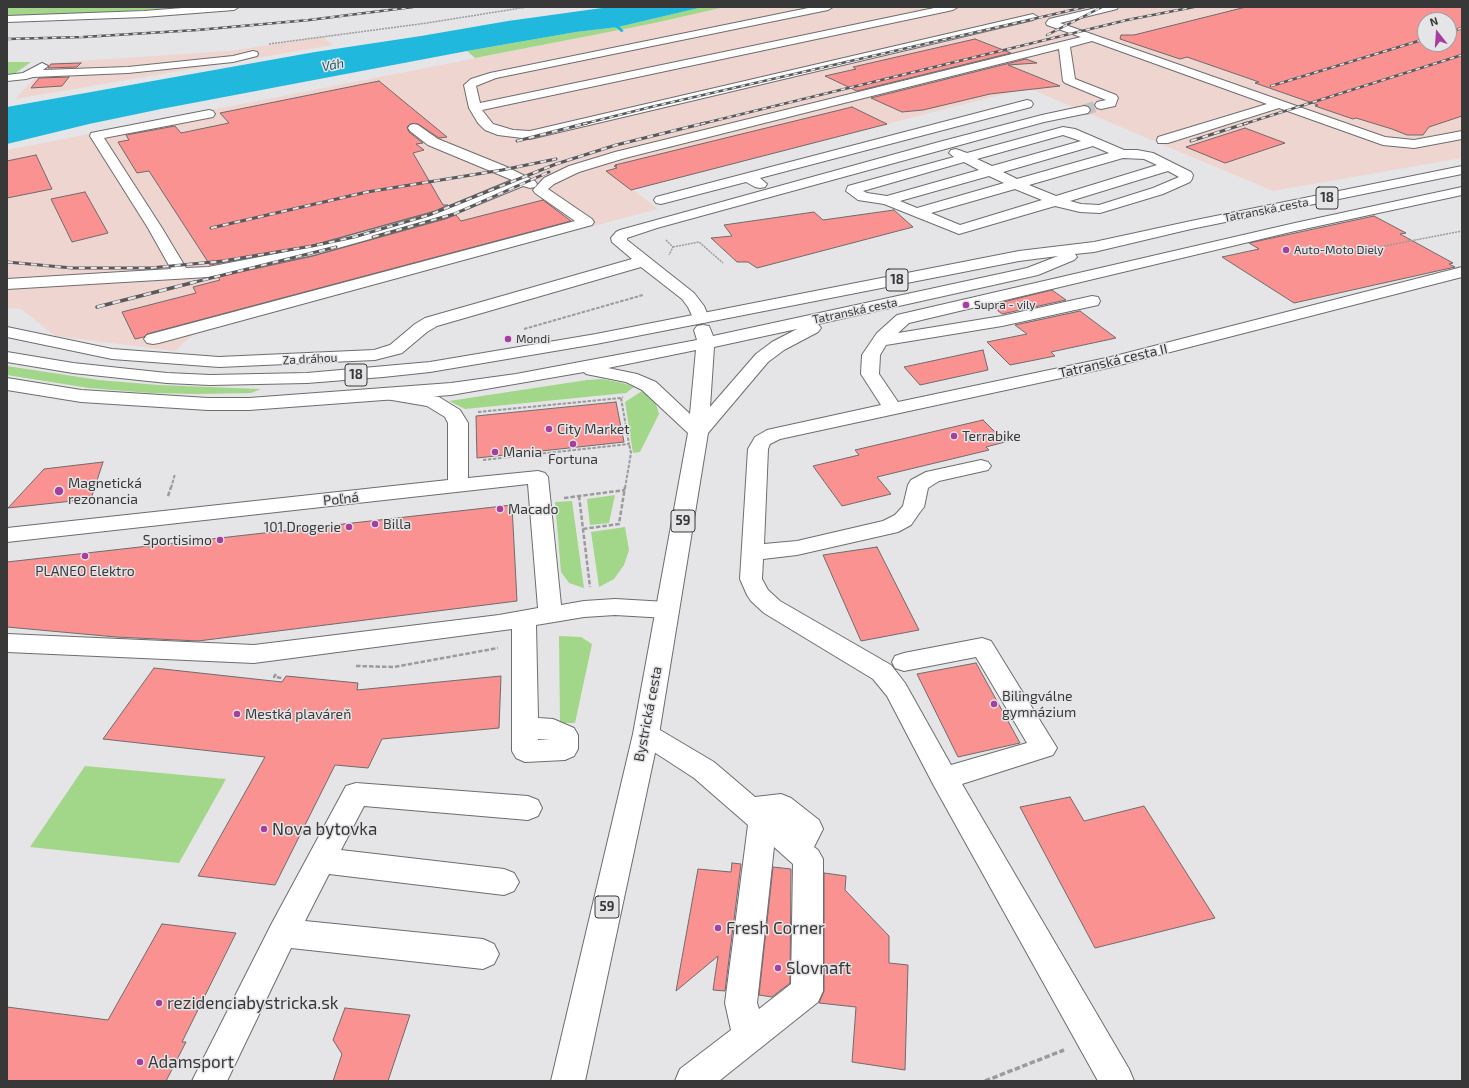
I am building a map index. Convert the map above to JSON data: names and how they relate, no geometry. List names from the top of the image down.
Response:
{
  "streets": {
    "street": [
      "18",
      "Tatranská cesta",
      "Za dráhou",
      "Tatranská cesta II",
      "Poľná",
      "59",
      "Bystrická cesta"
    ]
  },
  "crossings": [
    ["18", "Tatranská cesta"],
    ["18", "Bystrická cesta"],
    ["Tatranská cesta", "Bystrická cesta"],
    ["Za dráhou", "Bystrická cesta"]
  ],
  "water": ["Váh"],
  "places": [
    "Auto-Moto Diely",
    "Supra - vily",
    "Mondi",
    "City Market",
    "Terrabike",
    "Fortuna",
    "Mania",
    "Magnetická rezonancia",
    "Macado",
    "Billa",
    "101 Drogerie",
    "Sportisimo",
    "PLANEO Elektro",
    "Bilingválne gymnázium",
    "Mestká plaváreň",
    "Nova bytovka",
    "Fresh Corner",
    "Slovnaft",
    "rezidenciabystricka.sk",
    "Adamsport"
  ],
  "north": "top"
}
